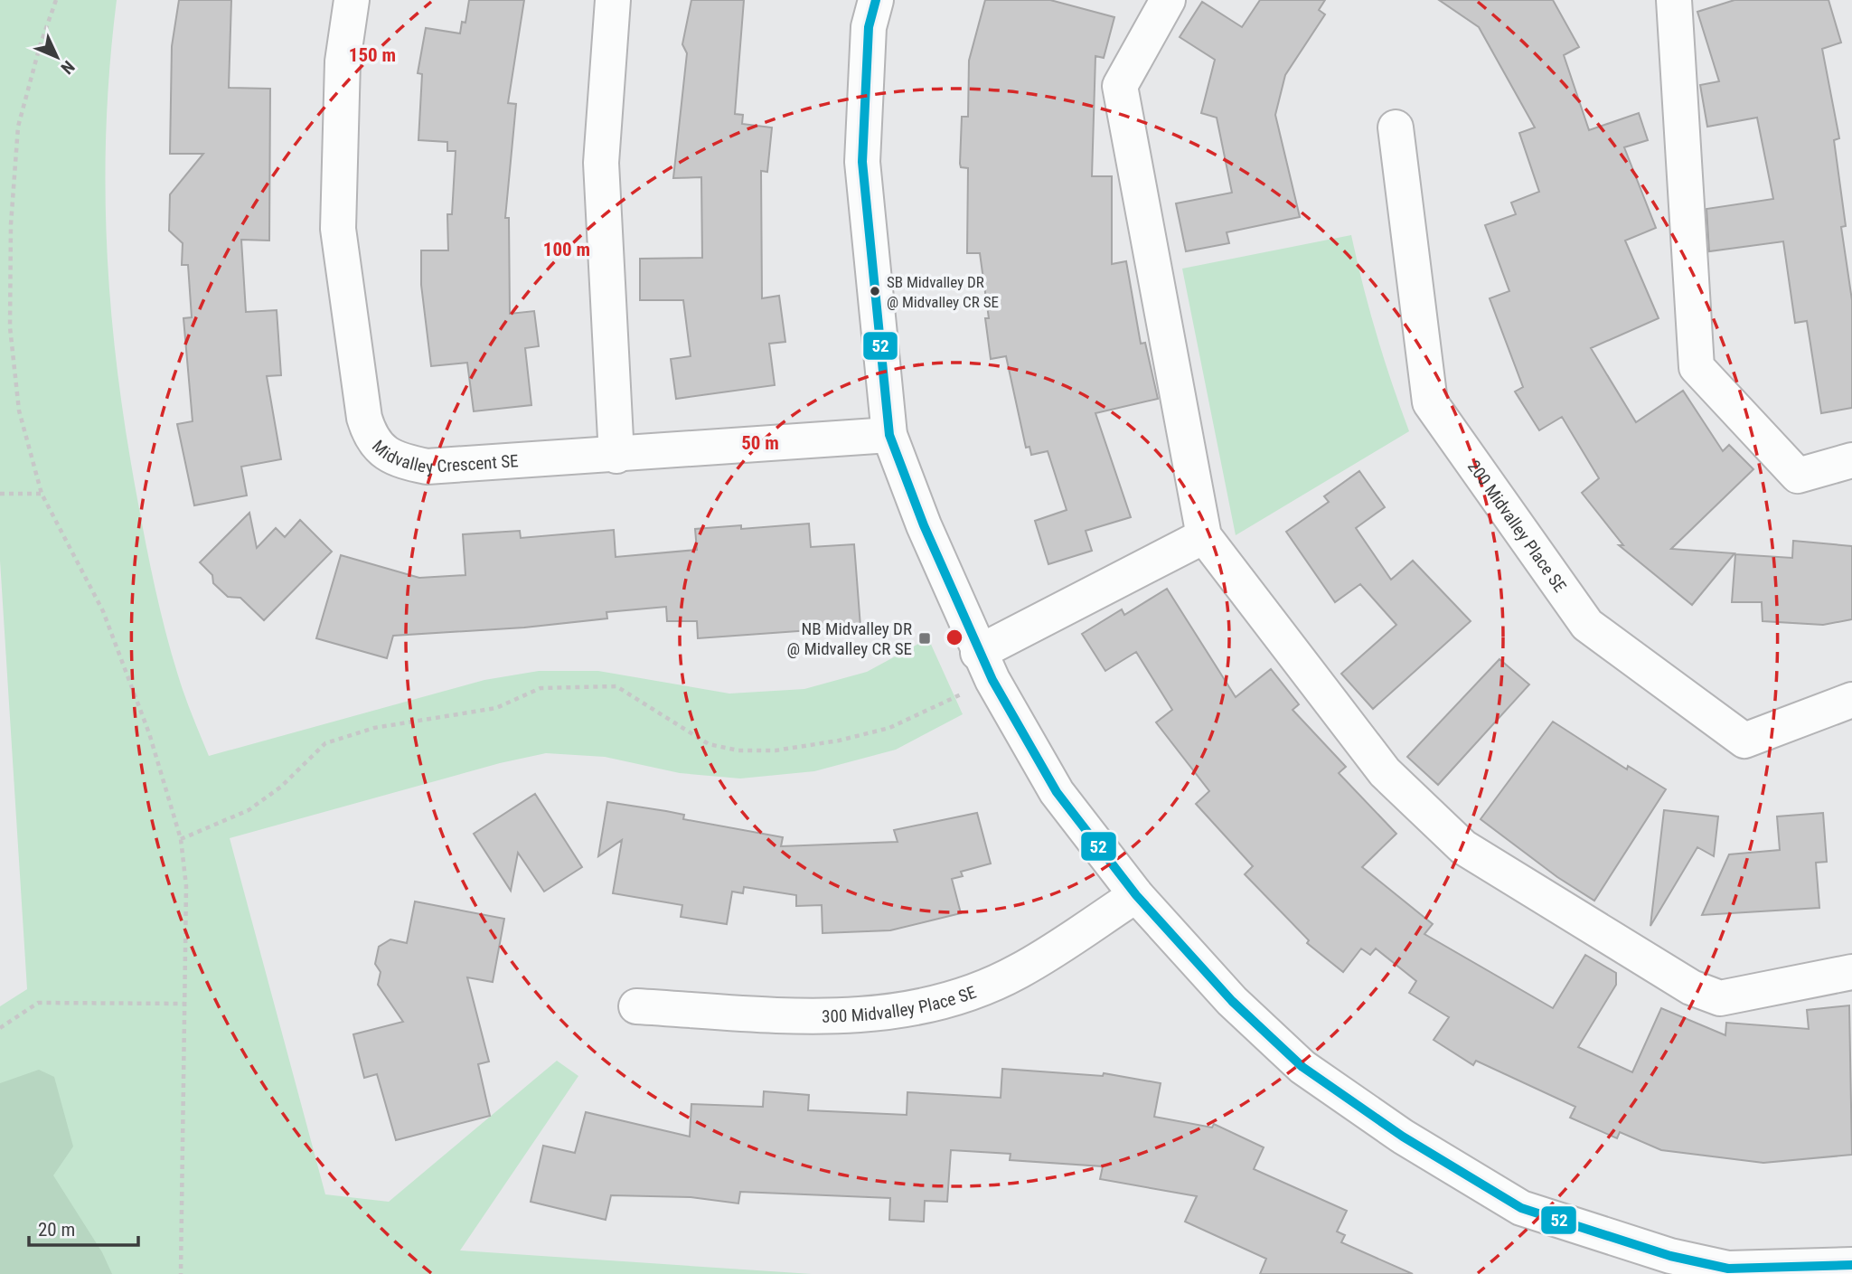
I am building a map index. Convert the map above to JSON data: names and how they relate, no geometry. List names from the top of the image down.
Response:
{
  "streets": {
    "street": ["Midvalley Crescent SE", "200 Midvalley Place SE", "300 Midvalley Place SE"]
  },
  "places": {
    "other": ["SB Midvalley DR @ Midvalley CR SE"],
    "transit": ["NB Midvalley DR @ Midvalley CR SE"]
  },
  "lines": ["transit line 52"],
  "scale_bar": "20 m",
  "north": "bottom right",
  "rings": ["150 m", "100 m", "50 m"]
}
